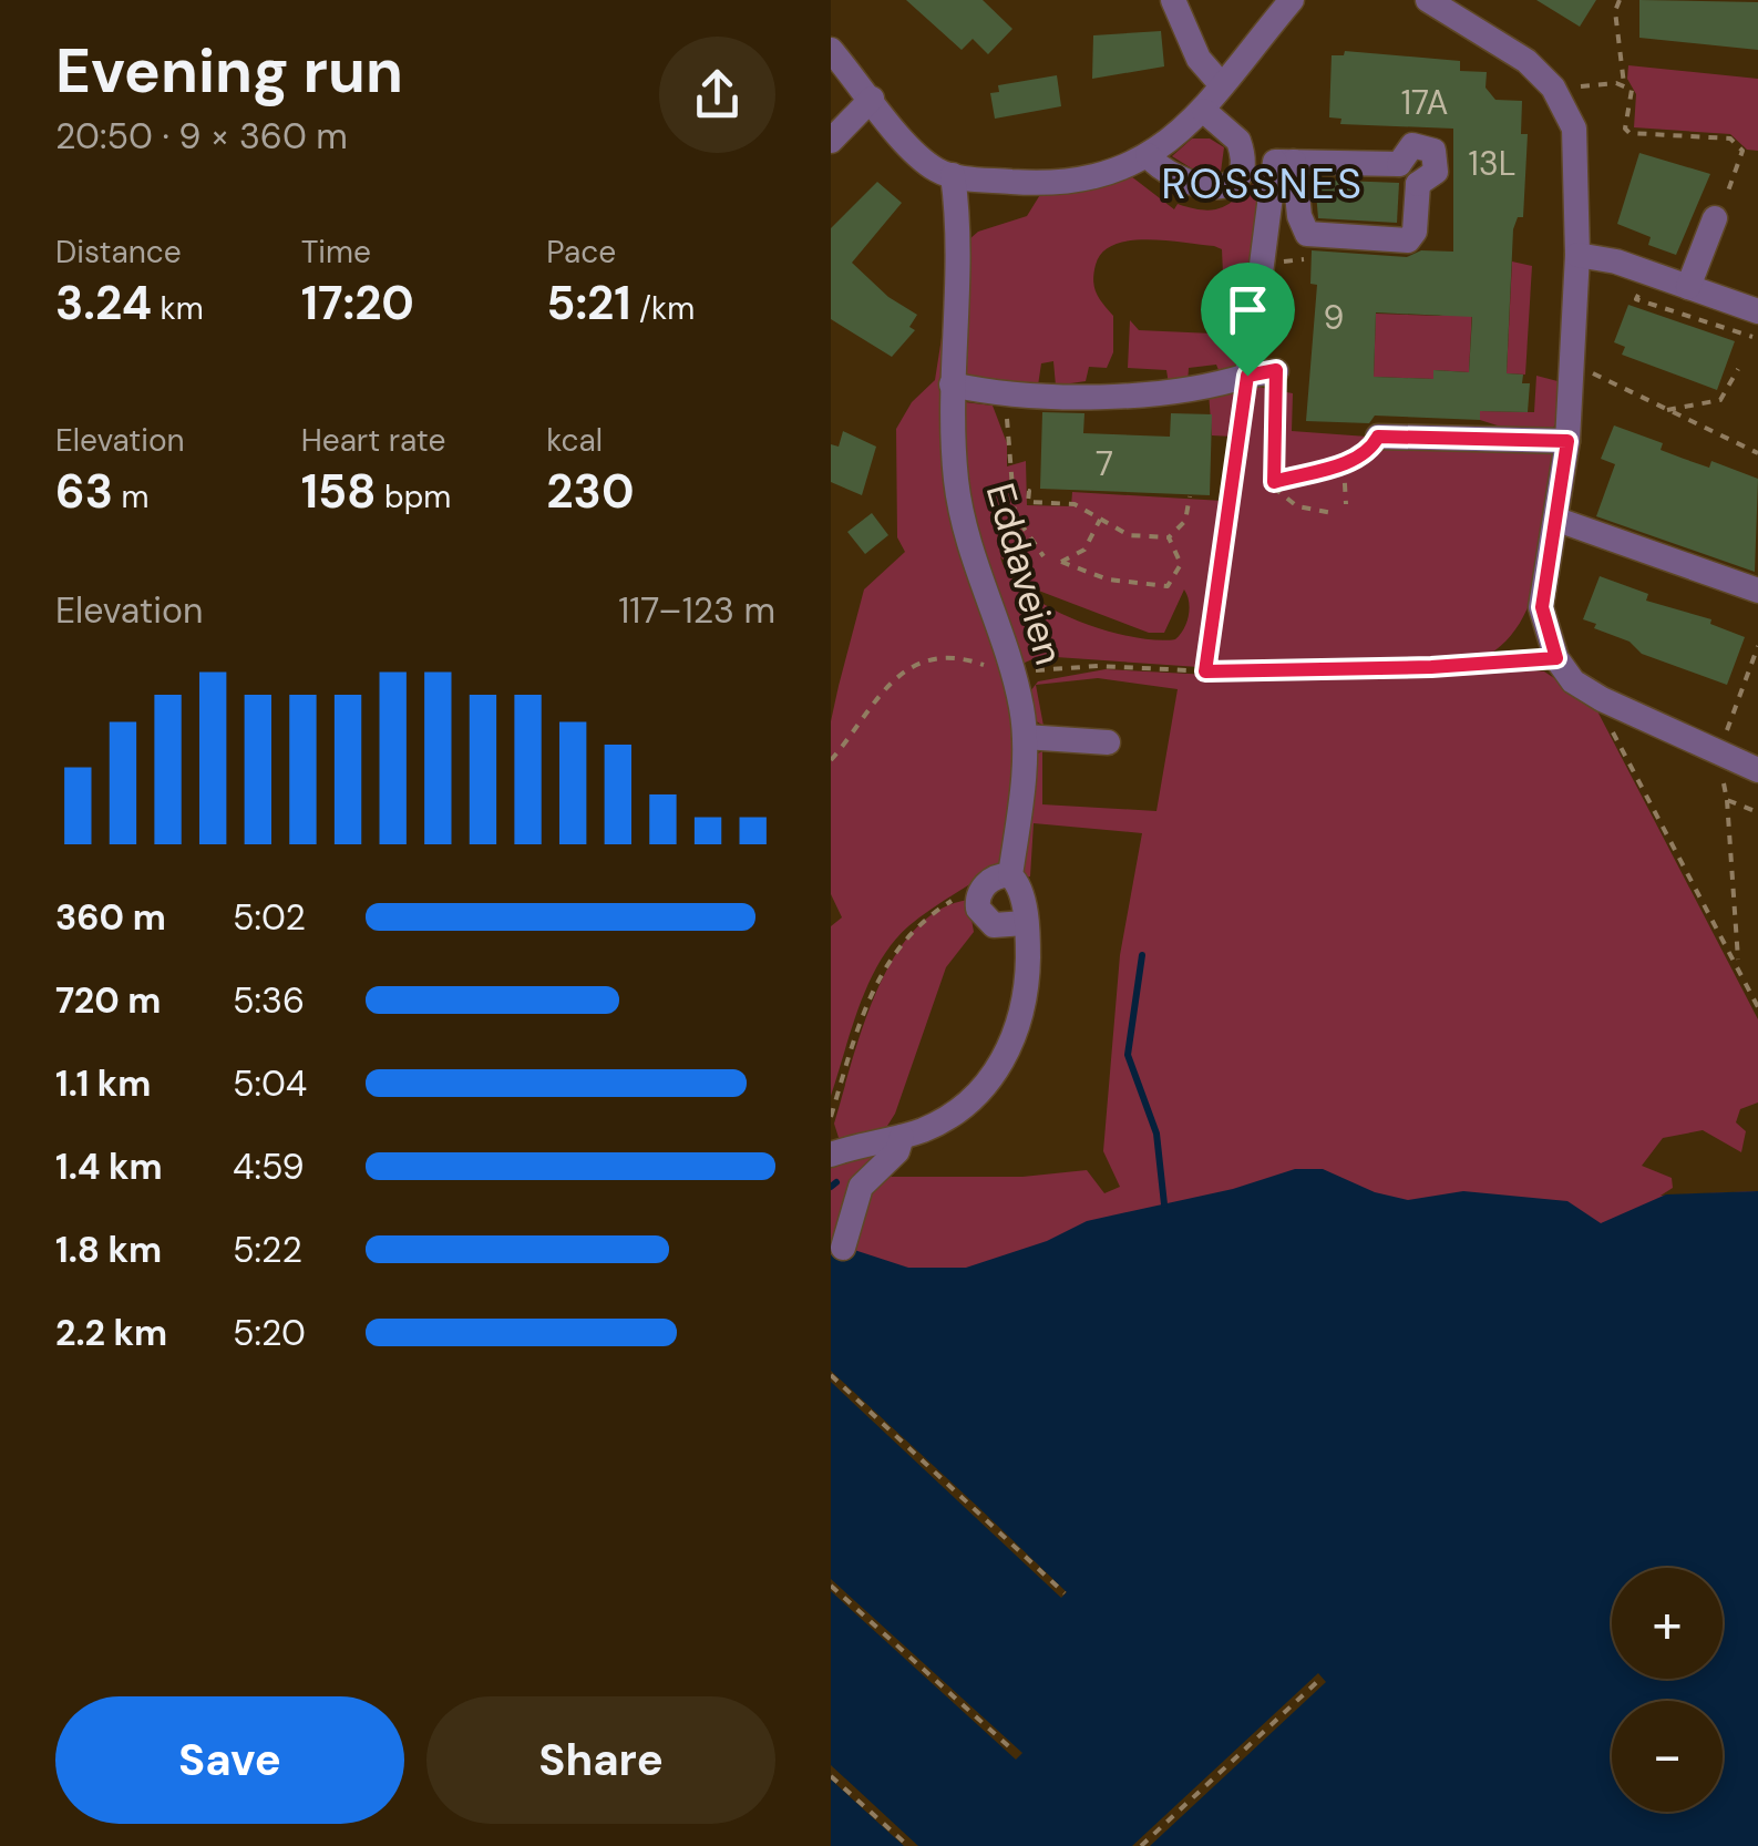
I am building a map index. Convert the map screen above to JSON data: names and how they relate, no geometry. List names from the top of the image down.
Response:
{
  "streets": {
    "street": ["Eddaveien"]
  },
  "districts": ["ROSSNES"],
  "house_numbers": [
    "17A",
    "13L",
    "9",
    "7"
  ],
  "page": {
    "heading": ["Evening run", "20:50 · 9 × 360 m"],
    "stats": [
      ["Distance", "3.24 km"],
      ["Time", "17:20"],
      ["Pace", "5:21 /km"],
      ["Elevation", "63 m"],
      ["Heart rate", "158 bpm"],
      ["kcal", "230"]
    ],
    "chart": ["Elevation", "117–123 m"],
    "list": [
      {
        "name": "360 m",
        "note": "5:02"
      },
      {
        "name": "720 m",
        "note": "5:36"
      },
      {
        "name": "1.1 km",
        "note": "5:04"
      },
      {
        "name": "1.4 km",
        "note": "4:59"
      },
      {
        "name": "1.8 km",
        "note": "5:22"
      },
      {
        "name": "2.2 km",
        "note": "5:20"
      }
    ],
    "map_buttons": ["+", "−"],
    "buttons": ["Save", "Share"]
  }
}
